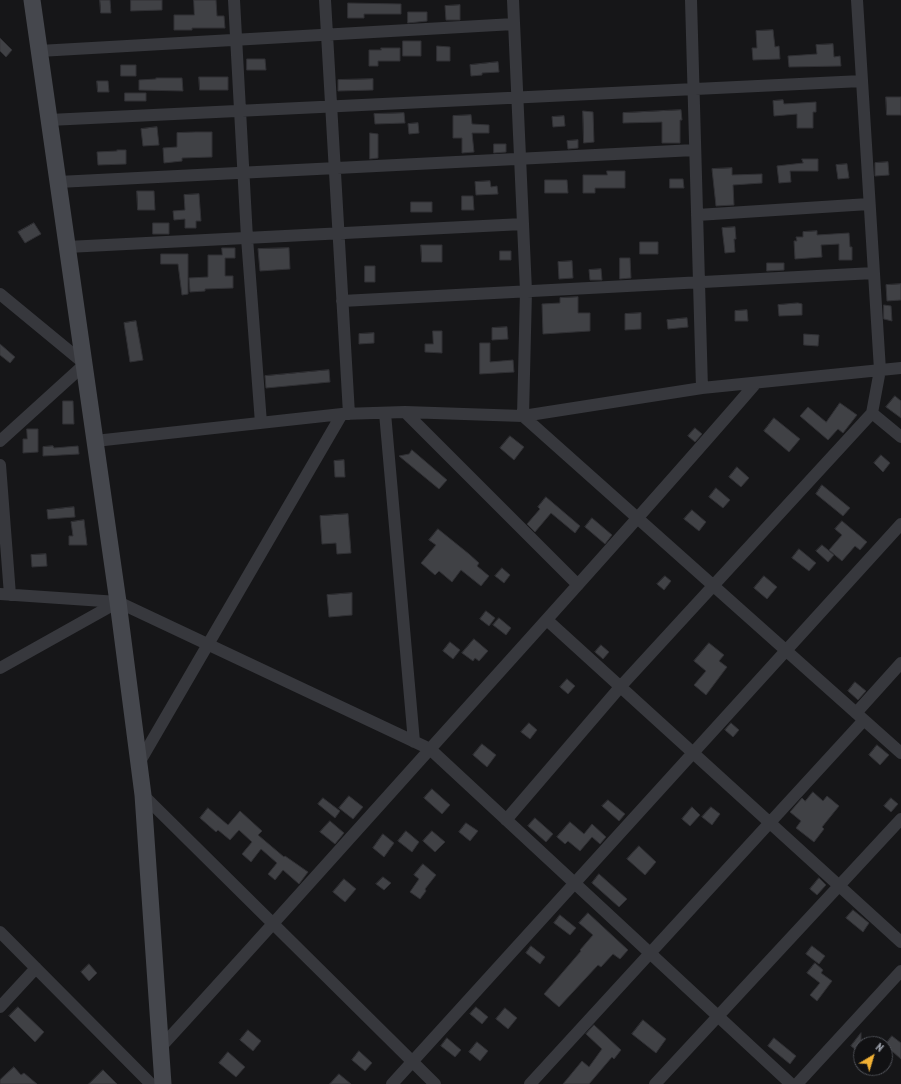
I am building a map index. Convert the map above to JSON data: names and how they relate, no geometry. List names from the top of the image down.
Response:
{
  "north": "top right"
}
